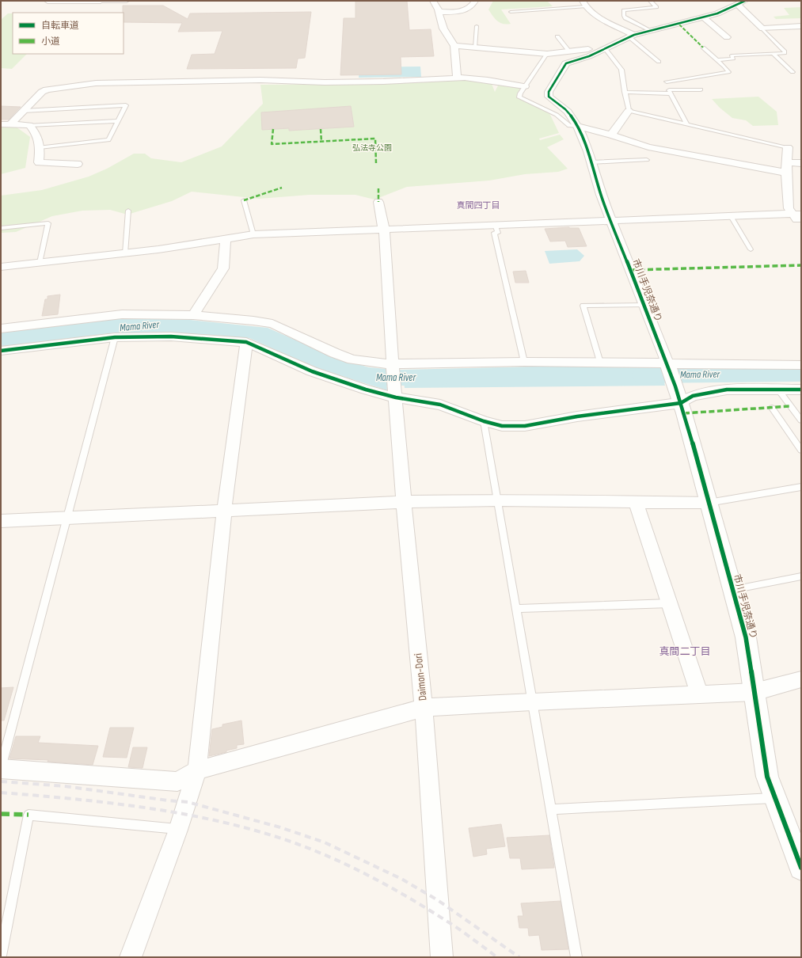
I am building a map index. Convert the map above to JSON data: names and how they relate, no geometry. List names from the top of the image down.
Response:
{
  "streets": {
    "street": ["市川手児奈通り", "Daimon-Dori"]
  },
  "districts": ["真間四丁目", "真間二丁目"],
  "water": ["Mama River"],
  "parks": ["弘法寺公園"],
  "legend": ["自転車道", "小道"]
}
